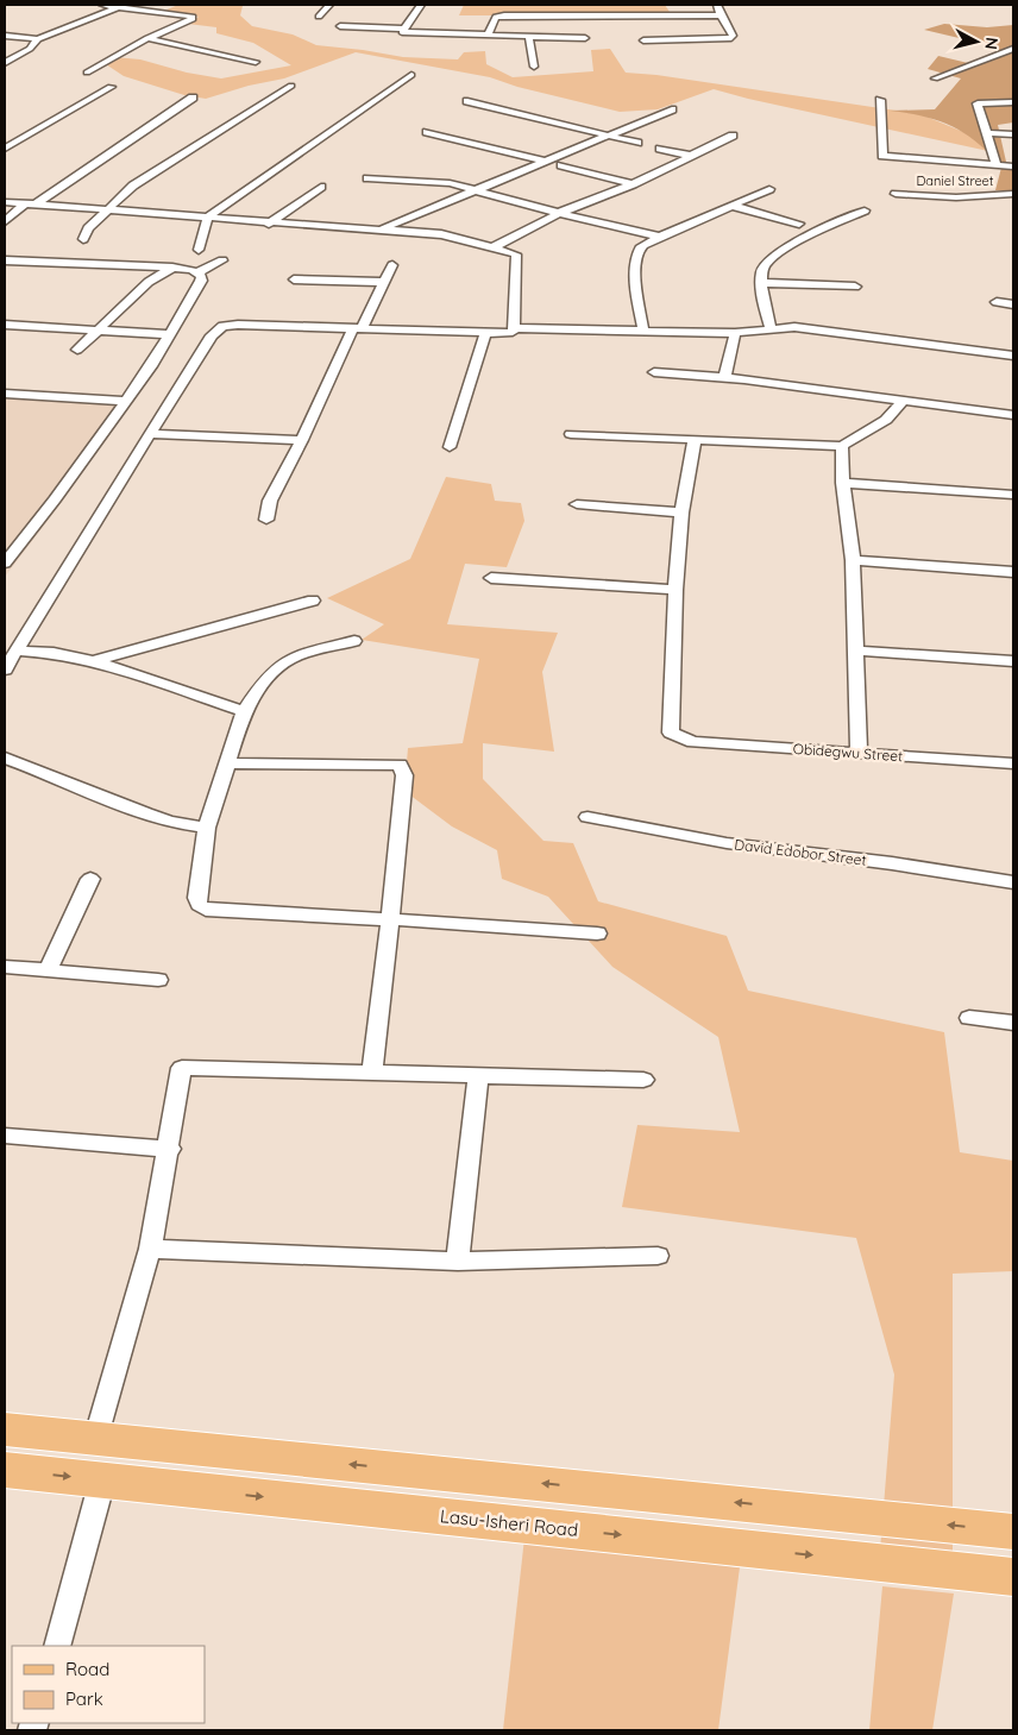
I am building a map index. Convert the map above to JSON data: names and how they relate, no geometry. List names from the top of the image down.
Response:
{
  "streets": {
    "main road": ["Lasu-Isheri Road"],
    "street": ["Daniel Street", "Obidegwu Street", "David Edobor Street"]
  },
  "legend": ["Road", "Park"],
  "north": "right"
}
